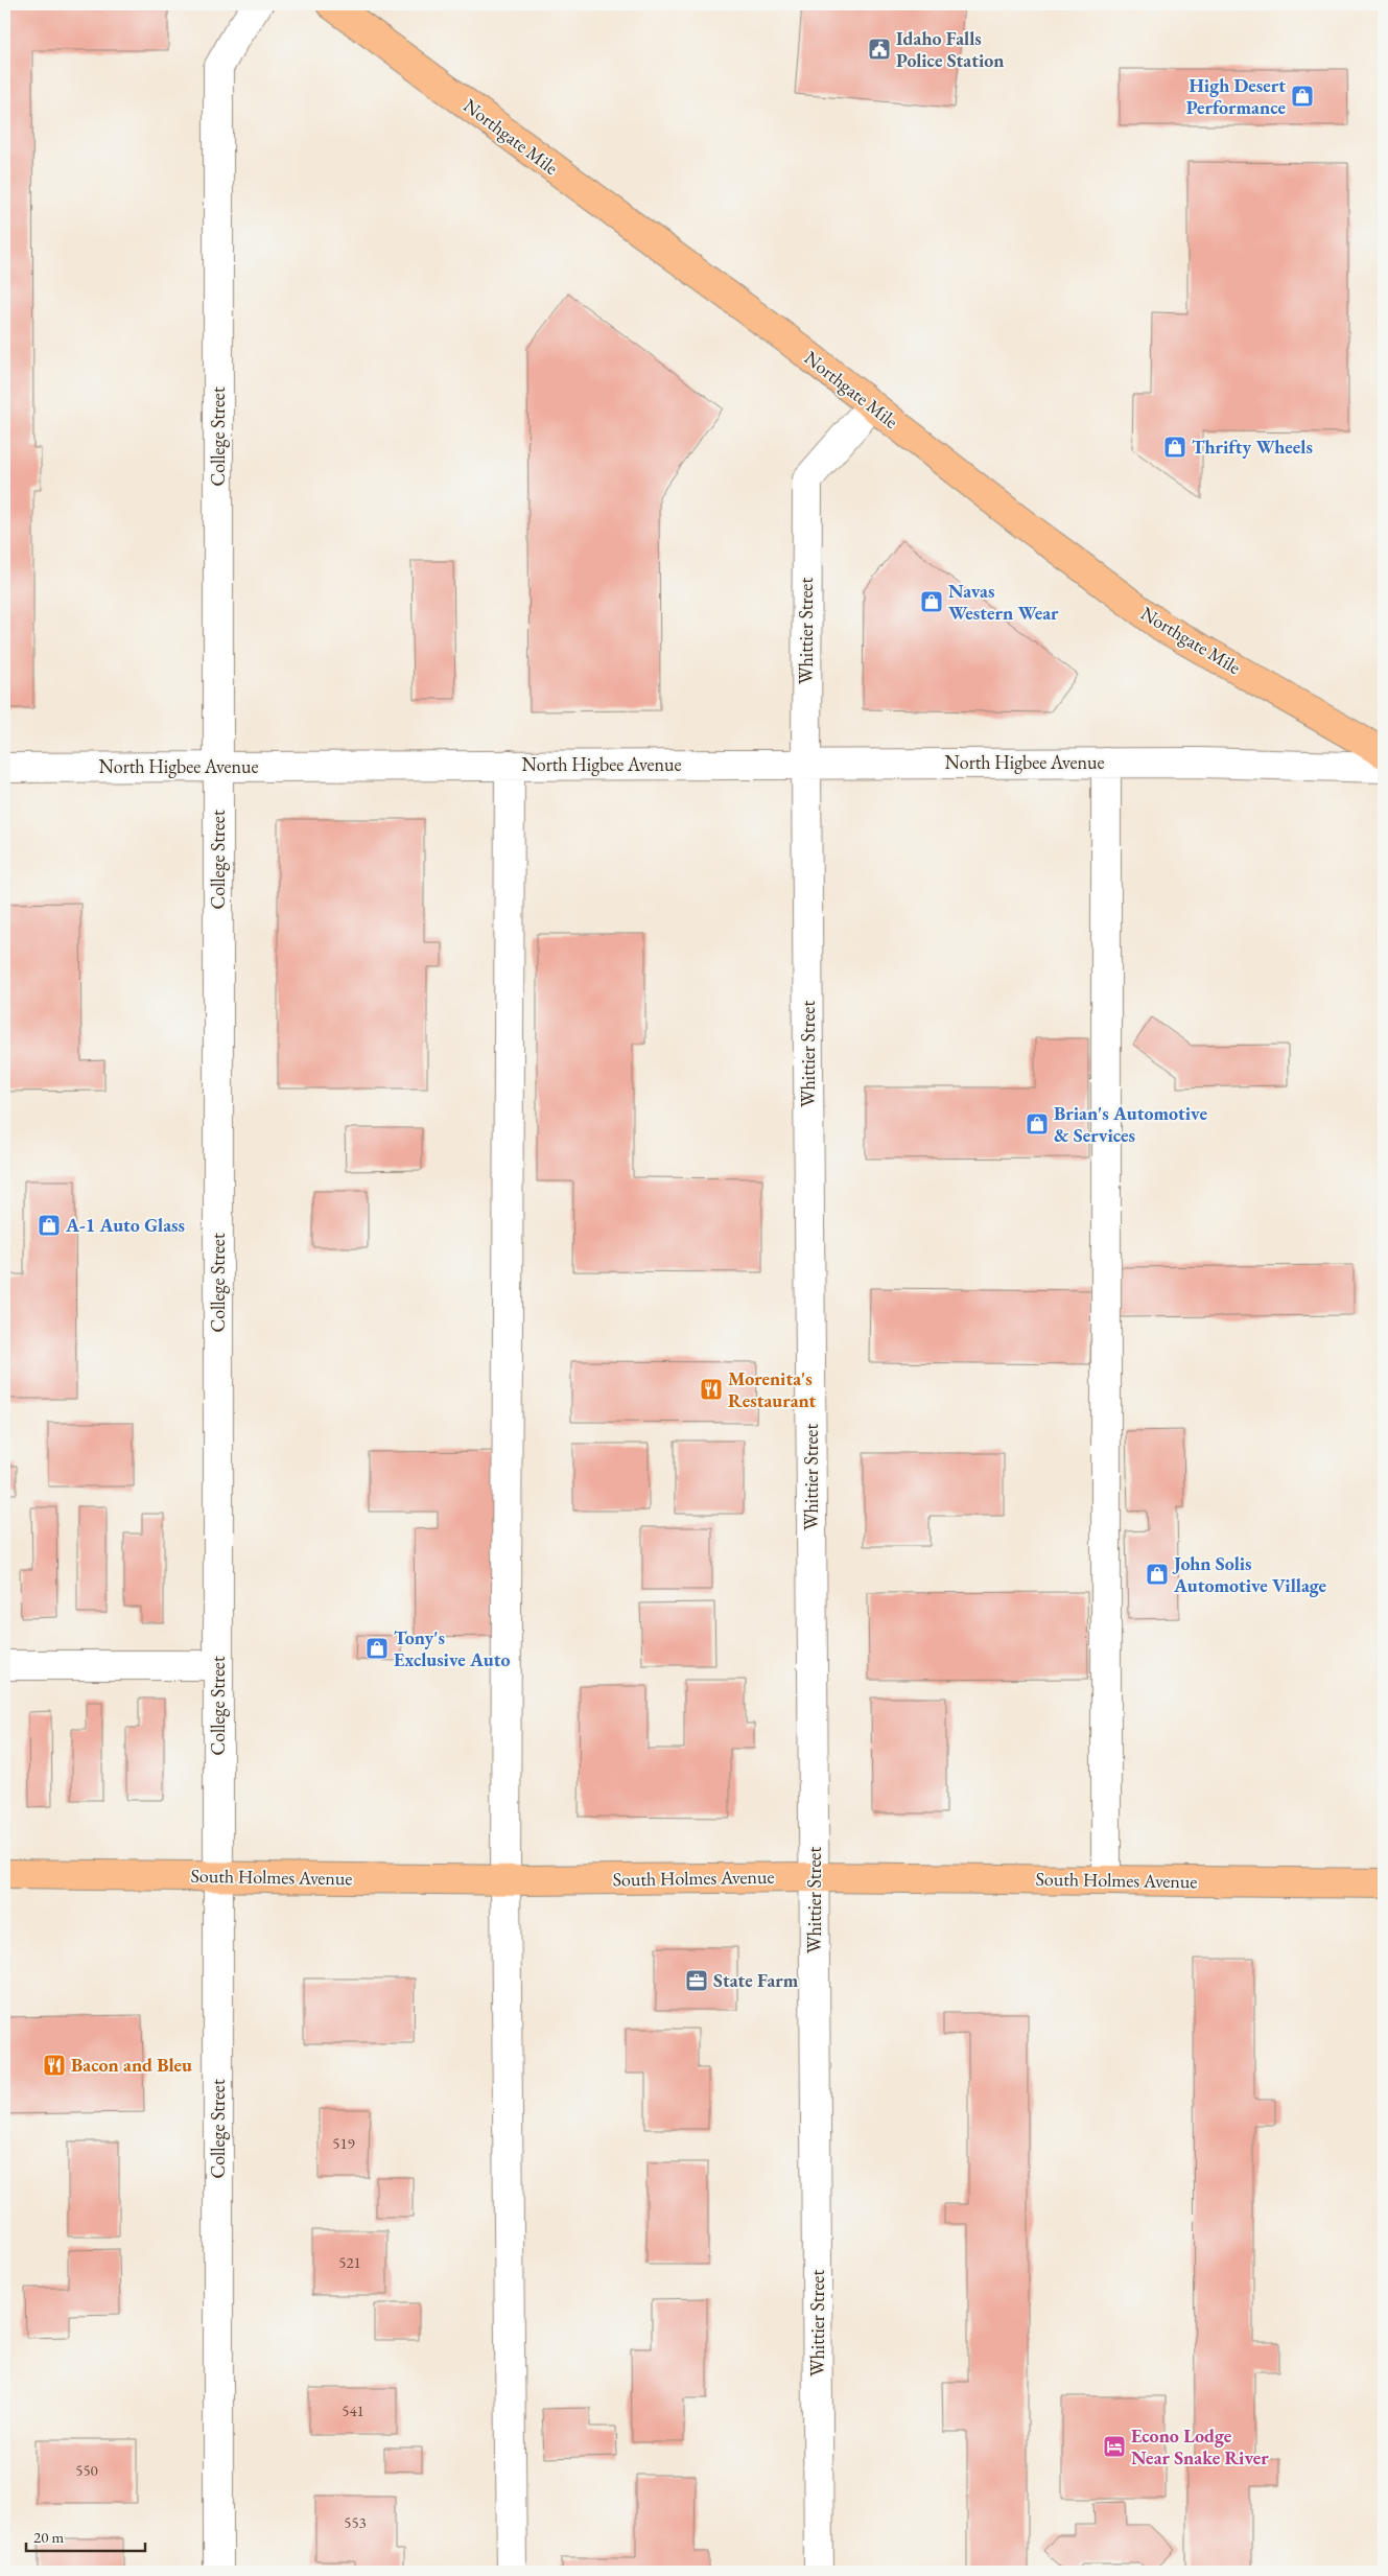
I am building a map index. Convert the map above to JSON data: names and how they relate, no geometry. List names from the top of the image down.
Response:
{
  "streets": {
    "main road": ["Northgate Mile", "South Holmes Avenue"],
    "street": ["College Street", "Whittier Street", "North Higbee Avenue"]
  },
  "crossings": [
    ["Northgate Mile", "Whittier Street"],
    ["College Street", "North Higbee Avenue"],
    ["College Street", "South Holmes Avenue"],
    ["Whittier Street", "North Higbee Avenue"],
    ["Whittier Street", "South Holmes Avenue"]
  ],
  "places": {
    "public building": ["Idaho Falls Police Station"],
    "shop": [
      "High Desert Performance",
      "Thrifty Wheels",
      "Navas Western Wear",
      "Brian's Automotive & Services",
      "A-1 Auto Glass",
      "John Solis Automotive Village",
      "Tony's Exclusive Auto"
    ],
    "restaurant": ["Morenita's Restaurant", "Bacon and Bleu"],
    "office": ["State Farm"],
    "hotel": ["Econo Lodge Near Snake River"]
  },
  "house_numbers": [
    "519",
    "521",
    "541",
    "550",
    "553"
  ],
  "scale_bar": "20 m"
}
